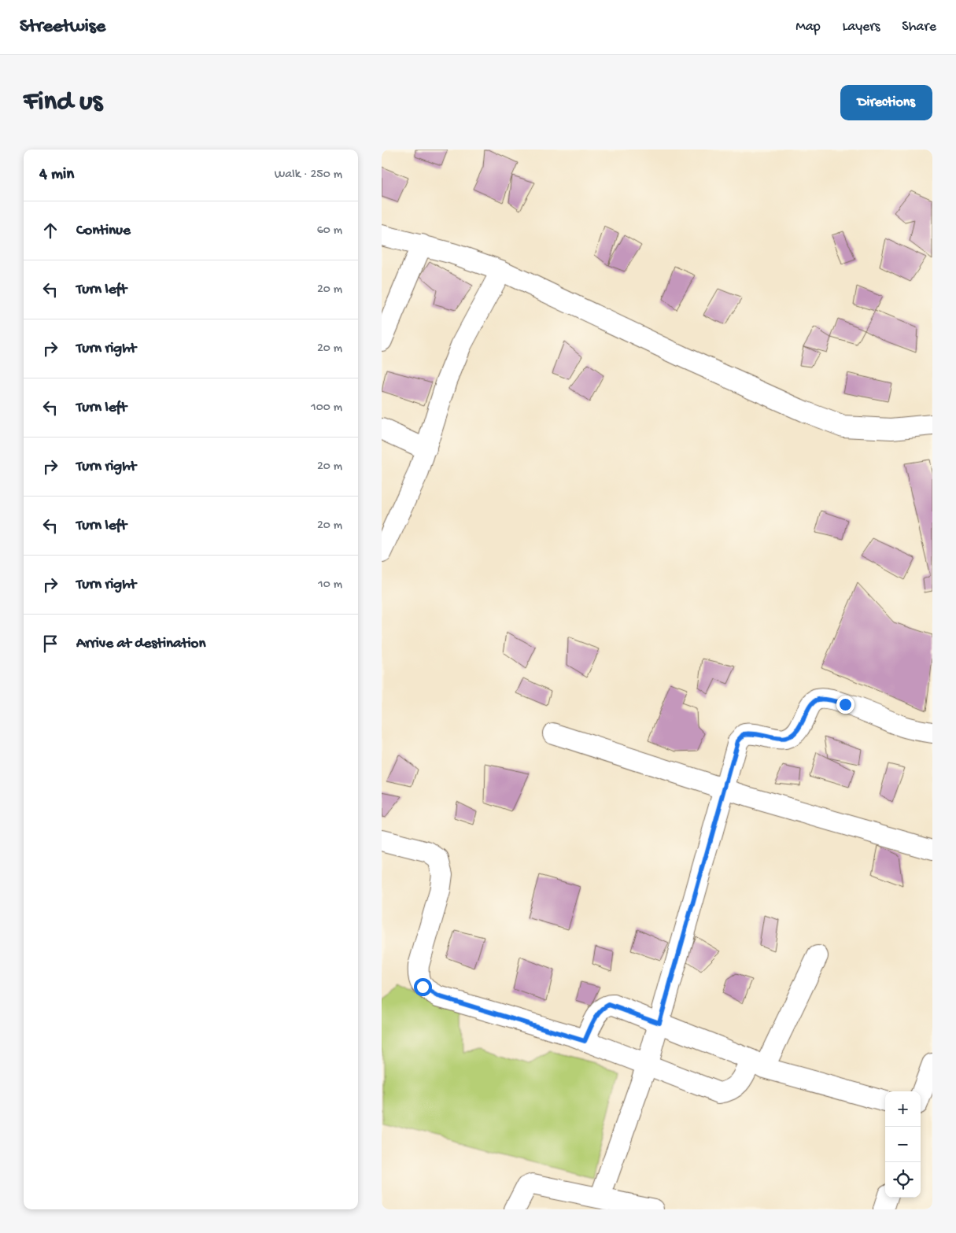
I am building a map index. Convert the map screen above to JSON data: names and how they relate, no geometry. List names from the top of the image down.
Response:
{
  "page": {
    "header": "Streetwise",
    "nav": ["Map", "Layers", "Share"],
    "buttons": "Directions",
    "title": "Find us",
    "heading": ["4 min", "Walk · 250 m"],
    "list": [
      ["Continue", "60 m"],
      ["Turn left", "20 m"],
      ["Turn right", "20 m"],
      ["Turn left", "100 m"],
      ["Turn right", "20 m"],
      ["Turn left", "20 m"],
      ["Turn right", "10 m"],
      "Arrive at destination"
    ],
    "map_buttons": ["+", "−"]
  }
}
